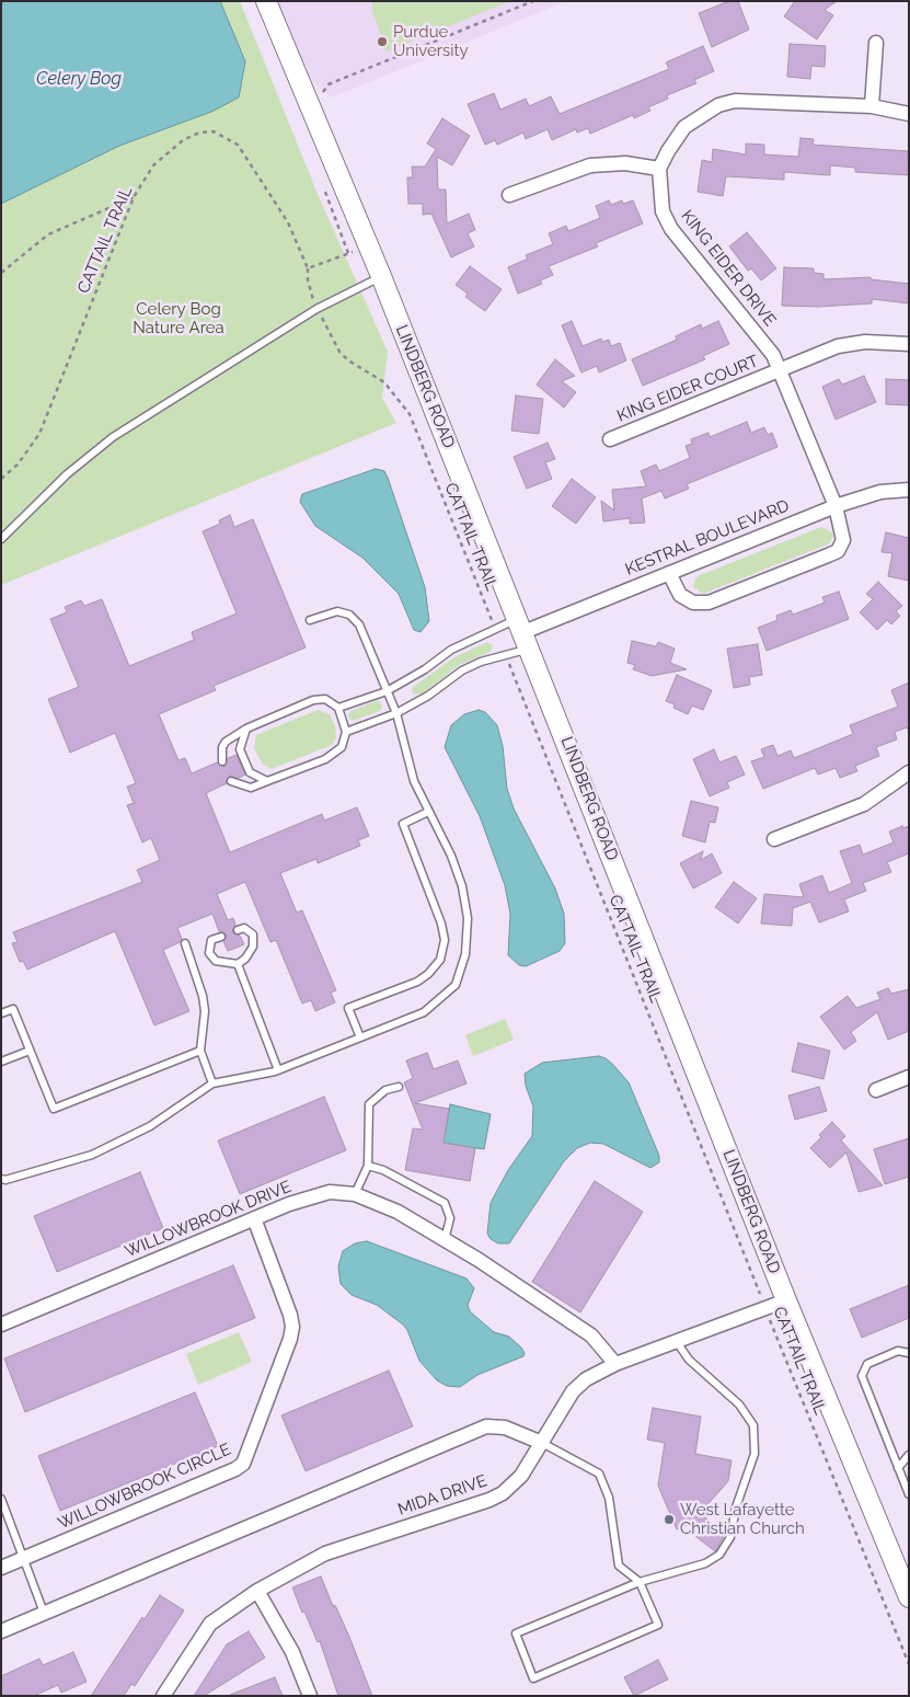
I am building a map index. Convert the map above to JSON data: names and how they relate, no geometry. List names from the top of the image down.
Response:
{
  "streets": {
    "main road": ["LINDBERG ROAD"],
    "street": [
      "KING EIDER DRIVE",
      "KING EIDER COURT",
      "KESTRAL BOULEVARD",
      "WILLOWBROOK DRIVE",
      "WILLOWBROOK CIRCLE",
      "MIDA DRIVE"
    ],
    "path": ["CATTAIL TRAIL"]
  },
  "crossings": [
    ["CATTAIL TRAIL", "MIDA DRIVE"],
    ["KING EIDER DRIVE", "KING EIDER COURT"],
    ["KING EIDER DRIVE", "KESTRAL BOULEVARD"],
    ["LINDBERG ROAD", "KESTRAL BOULEVARD"],
    ["LINDBERG ROAD", "MIDA DRIVE"],
    ["WILLOWBROOK DRIVE", "WILLOWBROOK CIRCLE"],
    ["WILLOWBROOK DRIVE", "MIDA DRIVE"]
  ],
  "water": ["Celery Bog"],
  "parks": ["Celery Bog Nature Area"],
  "places": ["Purdue University", "West Lafayette Christian Church"]
}
